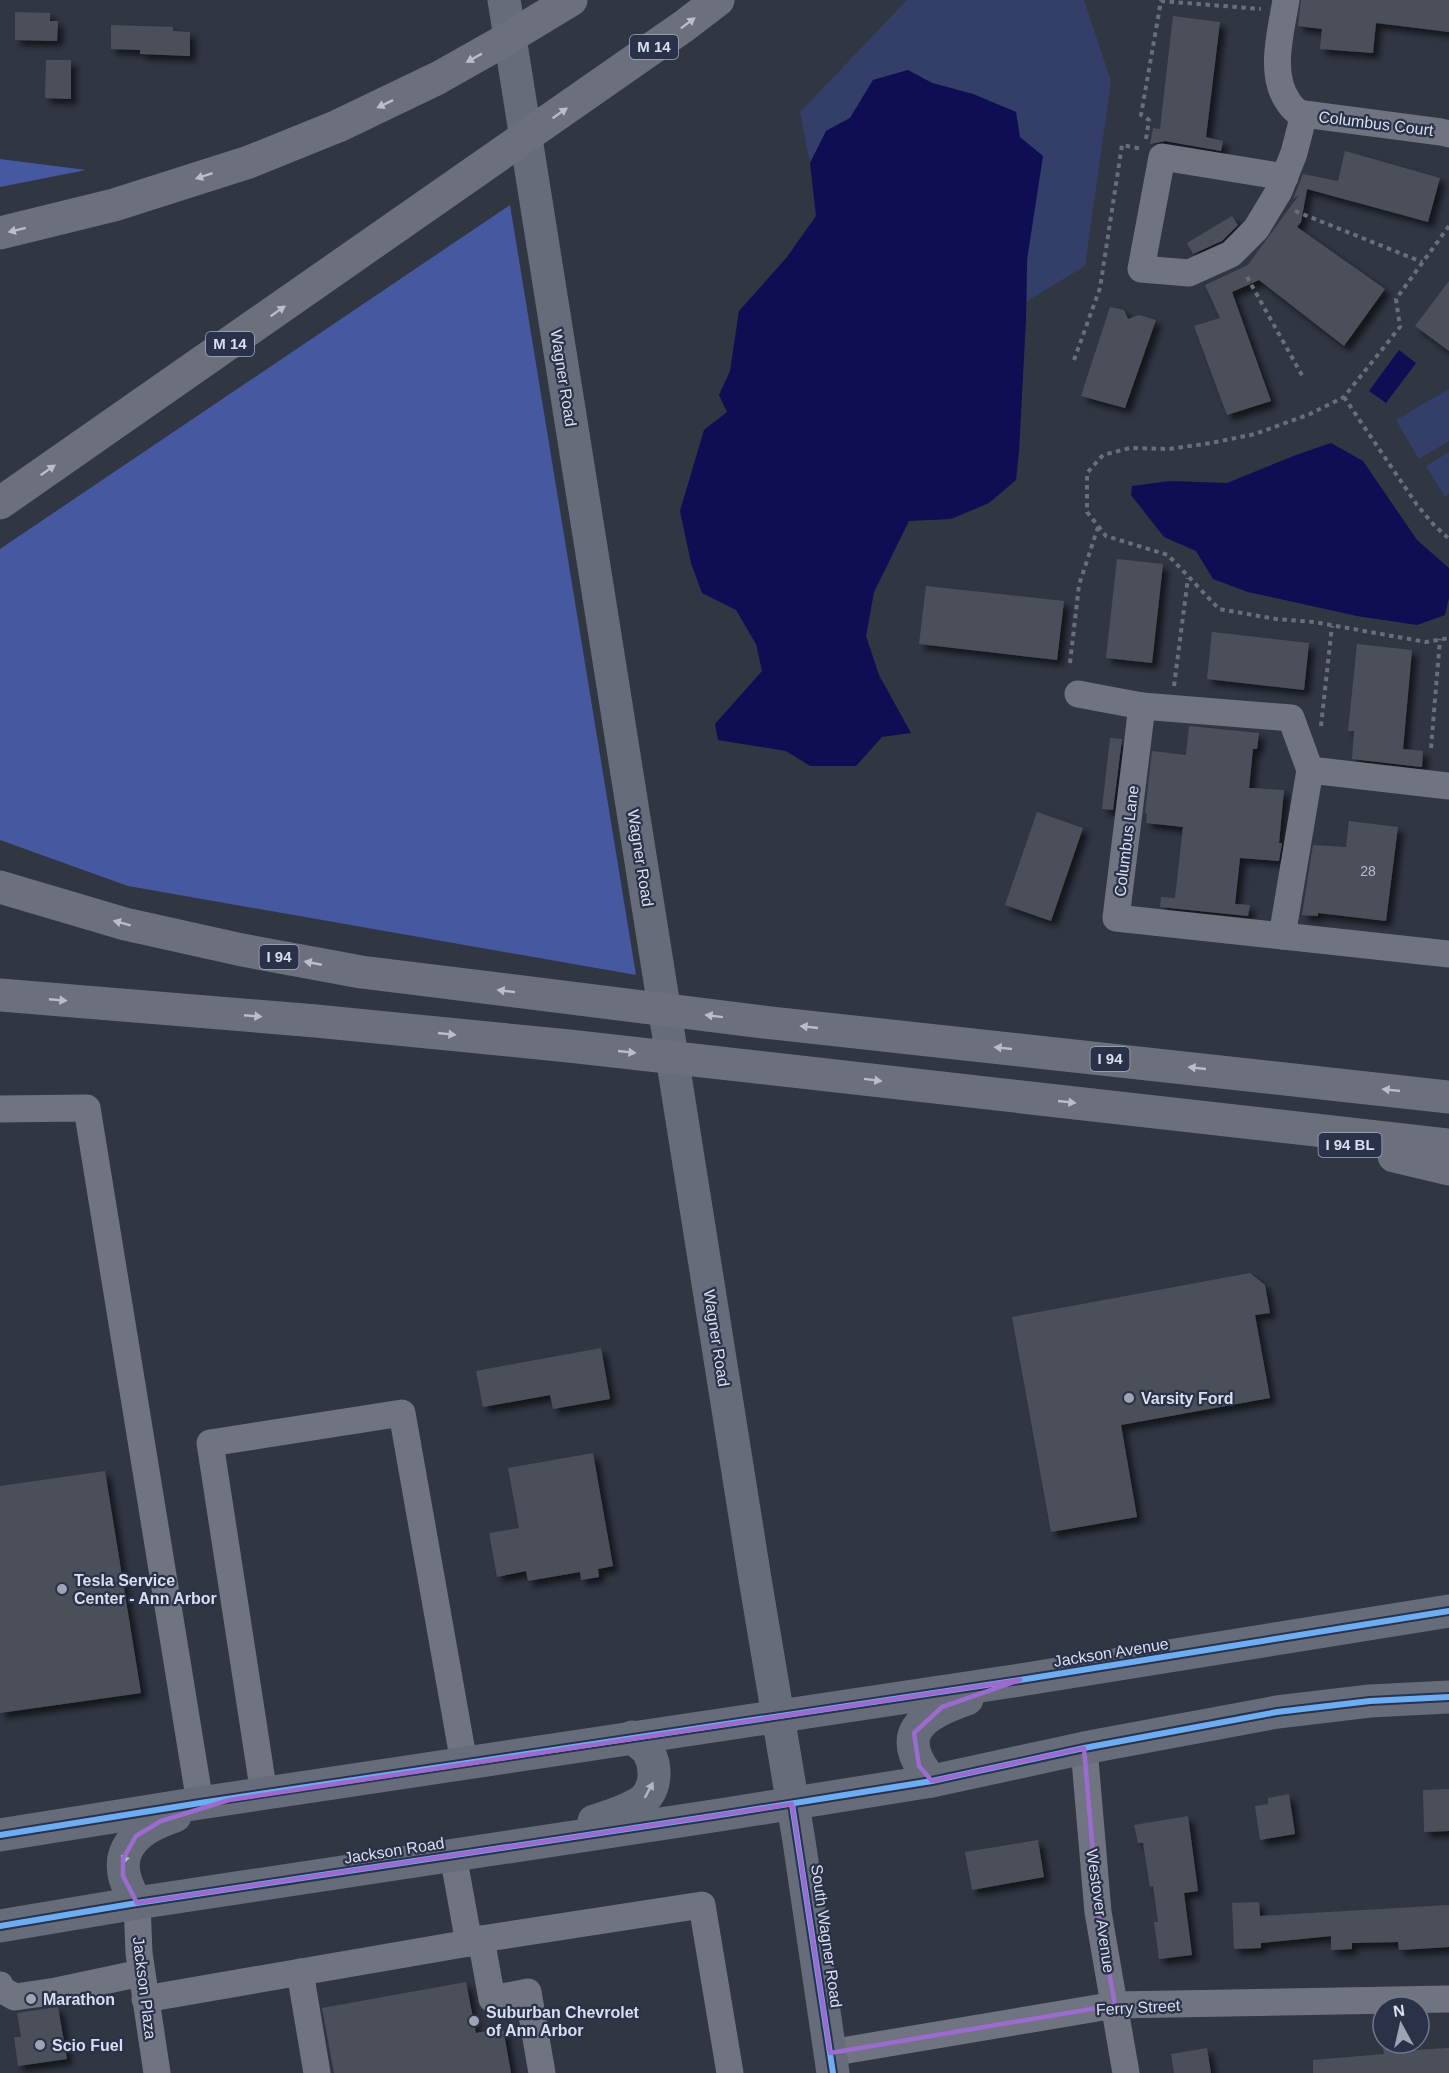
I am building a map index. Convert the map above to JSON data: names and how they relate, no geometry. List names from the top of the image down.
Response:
{
  "streets": {
    "highway": ["M 14", "I 94", "I 94 BL"],
    "main road": [
      "Wagner Road",
      "Jackson Avenue",
      "Jackson Road",
      "South Wagner Road"
    ],
    "street": [
      "Columbus Court",
      "Columbus Lane",
      "Westover Avenue",
      "Jackson Plaza",
      "Ferry Street"
    ]
  },
  "crossings": [
    ["Wagner Road", "Jackson Avenue"],
    ["Wagner Road", "South Wagner Road"],
    ["Jackson Avenue", "South Wagner Road"],
    ["Jackson Road", "South Wagner Road"],
    ["Jackson Road", "Jackson Plaza"],
    ["Westover Avenue", "Ferry Street"],
    ["South Wagner Road", "Ferry Street"]
  ],
  "places": [
    "Varsity Ford",
    "Tesla Service Center - Ann Arbor",
    "Marathon",
    "Suburban Chevrolet of Ann Arbor",
    "Scio Fuel"
  ],
  "house_numbers": ["28"],
  "north": "top"
}
